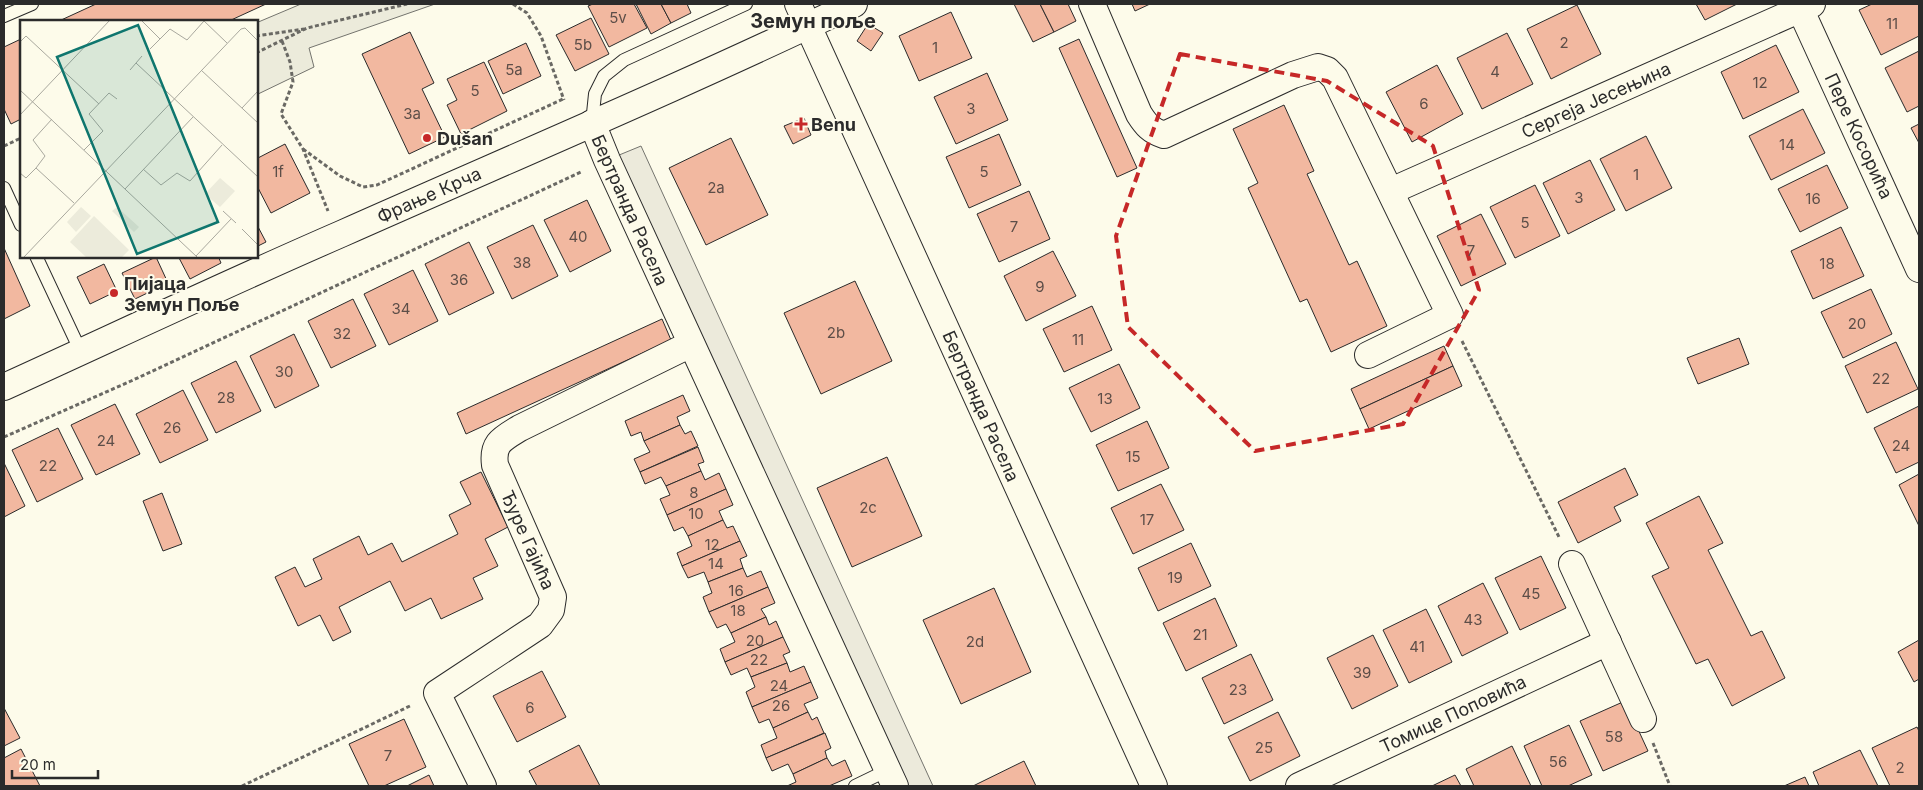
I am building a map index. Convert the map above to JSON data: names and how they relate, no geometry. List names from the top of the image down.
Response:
{
  "streets": {
    "street": [
      "Сергеја Јесењина",
      "Пере Косорића",
      "Фрање Крча",
      "Бертранда Расела",
      "Ђуре Гајића",
      "Томице Поповића"
    ]
  },
  "crossings": [
    ["Сергеја Јесењина", "Пере Косорића"],
    ["Фрање Крча", "Бертранда Расела"],
    ["Бертранда Расела", "Ђуре Гајића"]
  ],
  "districts": ["Земун поље"],
  "places": {
    "health": ["Benu"],
    "other": ["Dušan", "Пијаца Земун Поље"]
  },
  "house_numbers": [
    "5v",
    "11",
    "2",
    "5b",
    "1",
    "5a",
    "4",
    "12",
    "5",
    "6",
    "3",
    "3a",
    "14",
    "1f",
    "5",
    "1",
    "2a",
    "3",
    "16",
    "5",
    "7",
    "40",
    "7",
    "38",
    "18",
    "36",
    "9",
    "34",
    "20",
    "2b",
    "32",
    "11",
    "30",
    "22",
    "28",
    "13",
    "26",
    "24",
    "24",
    "15",
    "22",
    "8",
    "2c",
    "10",
    "17",
    "12",
    "14",
    "19",
    "16",
    "45",
    "18",
    "43",
    "21",
    "20",
    "2d",
    "41",
    "22",
    "39",
    "24",
    "23",
    "26",
    "6",
    "58",
    "25",
    "7",
    "56",
    "2"
  ],
  "scale_bar": "20 m"
}
